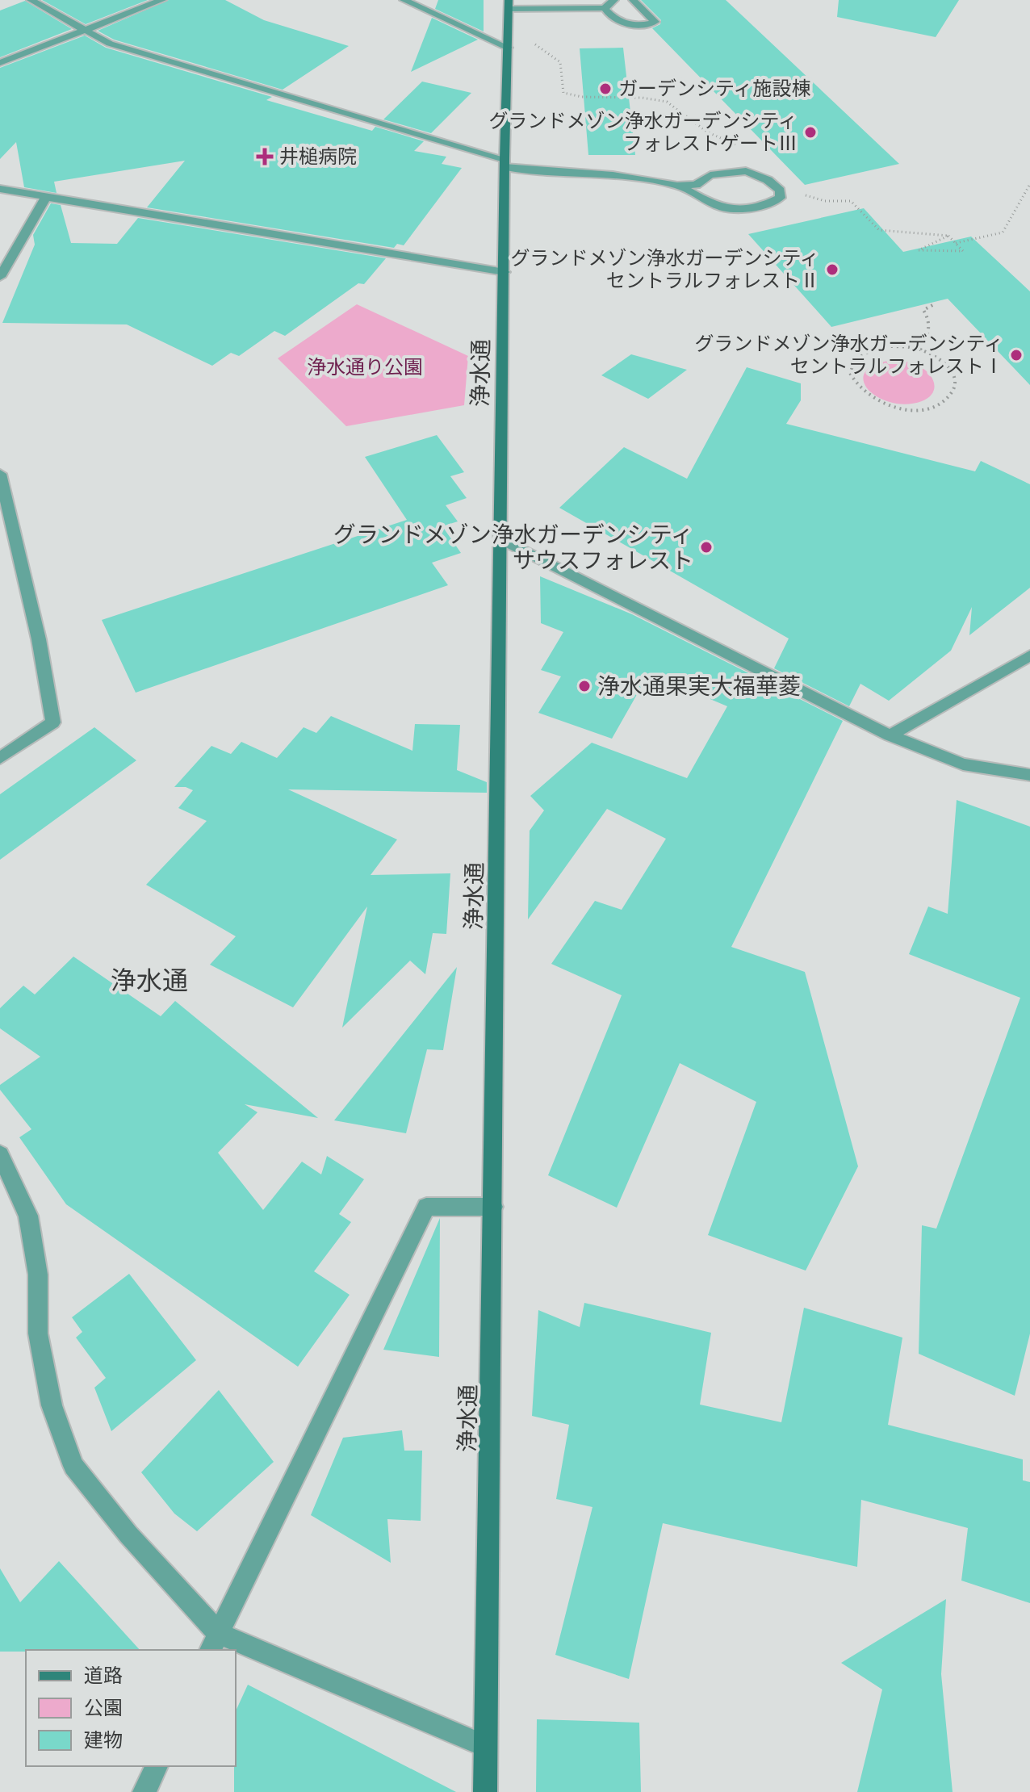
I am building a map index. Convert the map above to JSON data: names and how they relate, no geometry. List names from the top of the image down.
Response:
{
  "streets": {
    "street": ["浄水通"]
  },
  "districts": ["浄水通"],
  "parks": ["浄水通り公園"],
  "places": {
    "other": [
      "ガーデンシティ施設棟",
      "グランドメゾン浄水ガーデンシティ フォレストゲートⅢ",
      "グランドメゾン浄水ガーデンシティ セントラルフォレストⅡ",
      "グランドメゾン浄水ガーデンシティ セントラルフォレストⅠ",
      "グランドメゾン浄水ガーデンシティ サウスフォレスト",
      "浄水通果実大福華菱"
    ],
    "health": ["井槌病院"]
  },
  "legend": ["道路", "公園", "建物"]
}
